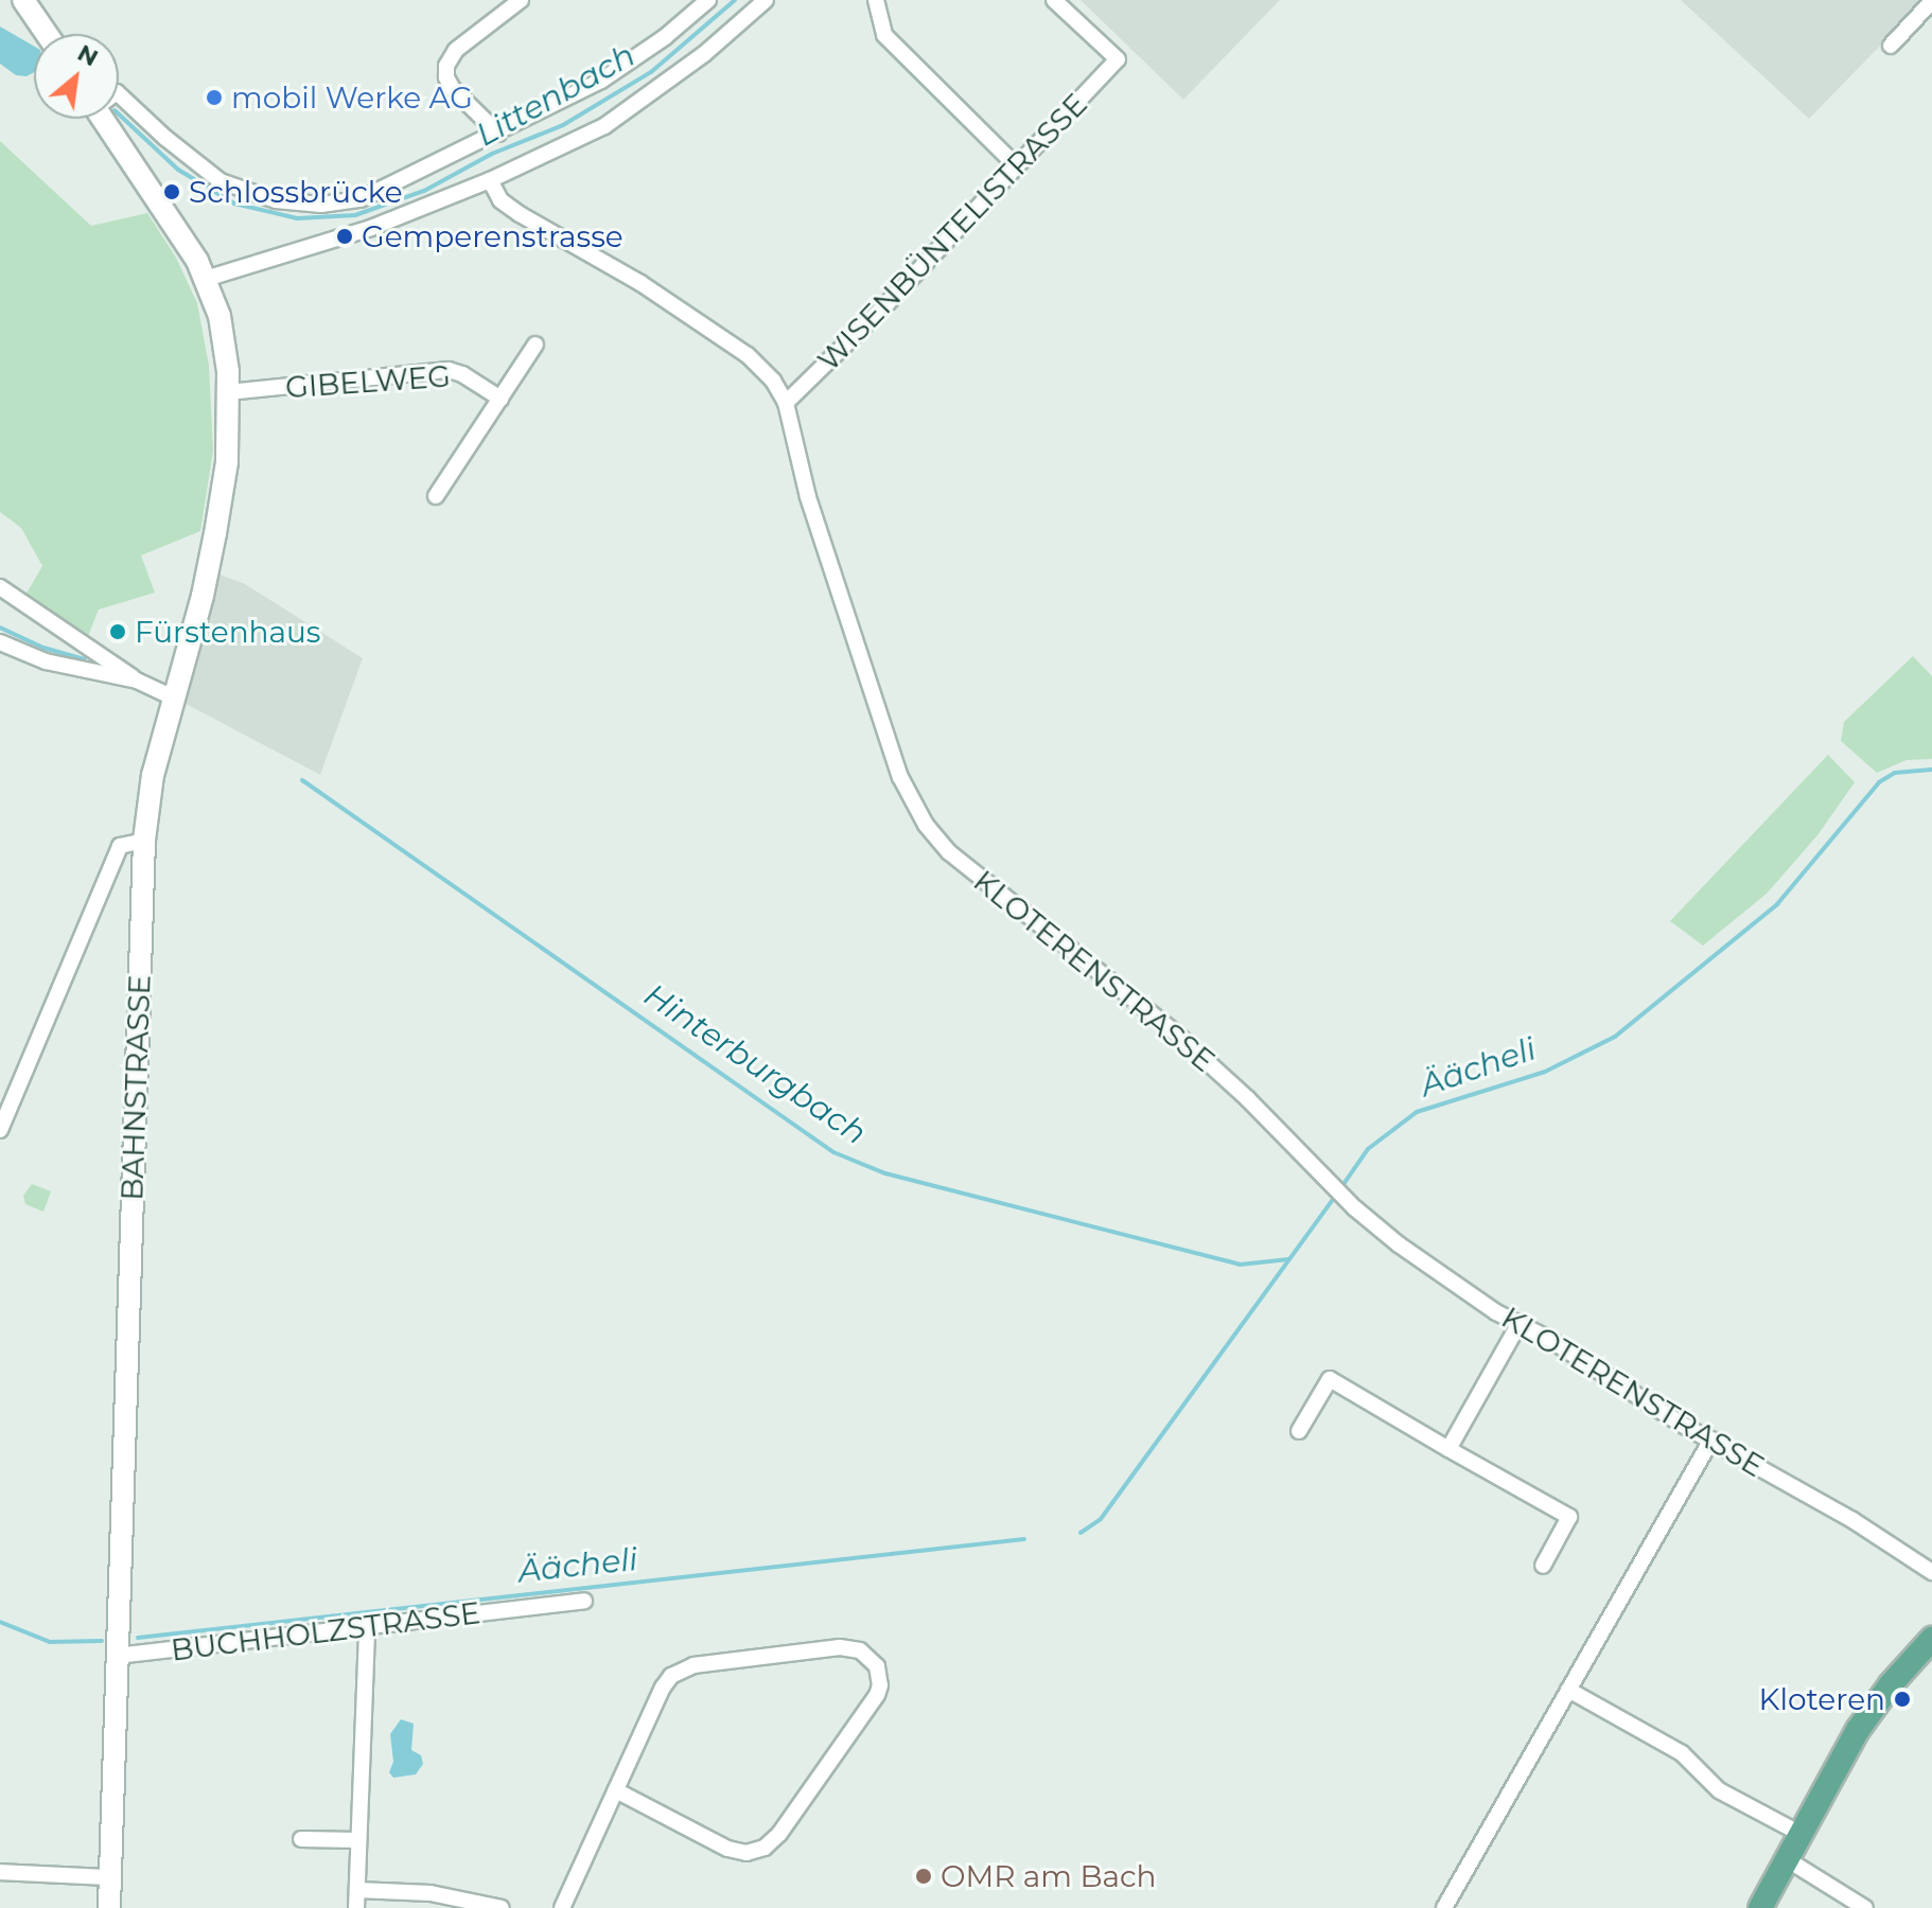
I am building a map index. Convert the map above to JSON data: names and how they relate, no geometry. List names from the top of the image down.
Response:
{
  "streets": {
    "main road": ["BAHNSTRASSE"],
    "street": [
      "WISENBÜNTELISTRASSE",
      "GIBELWEG",
      "KLOTERENSTRASSE",
      "BUCHHOLZSTRASSE"
    ]
  },
  "crossings": [
    ["WISENBÜNTELISTRASSE", "KLOTERENSTRASSE"],
    ["GIBELWEG", "BAHNSTRASSE"],
    ["BAHNSTRASSE", "BUCHHOLZSTRASSE"]
  ],
  "water": ["Littenbach", "Hinterburgbach", "Äächeli"],
  "places": [
    "mobil Werke AG",
    "Schlossbrücke",
    "Gemperenstrasse",
    "Fürstenhaus",
    "Kloteren",
    "OMR am Bach"
  ],
  "north": "top right"
}
